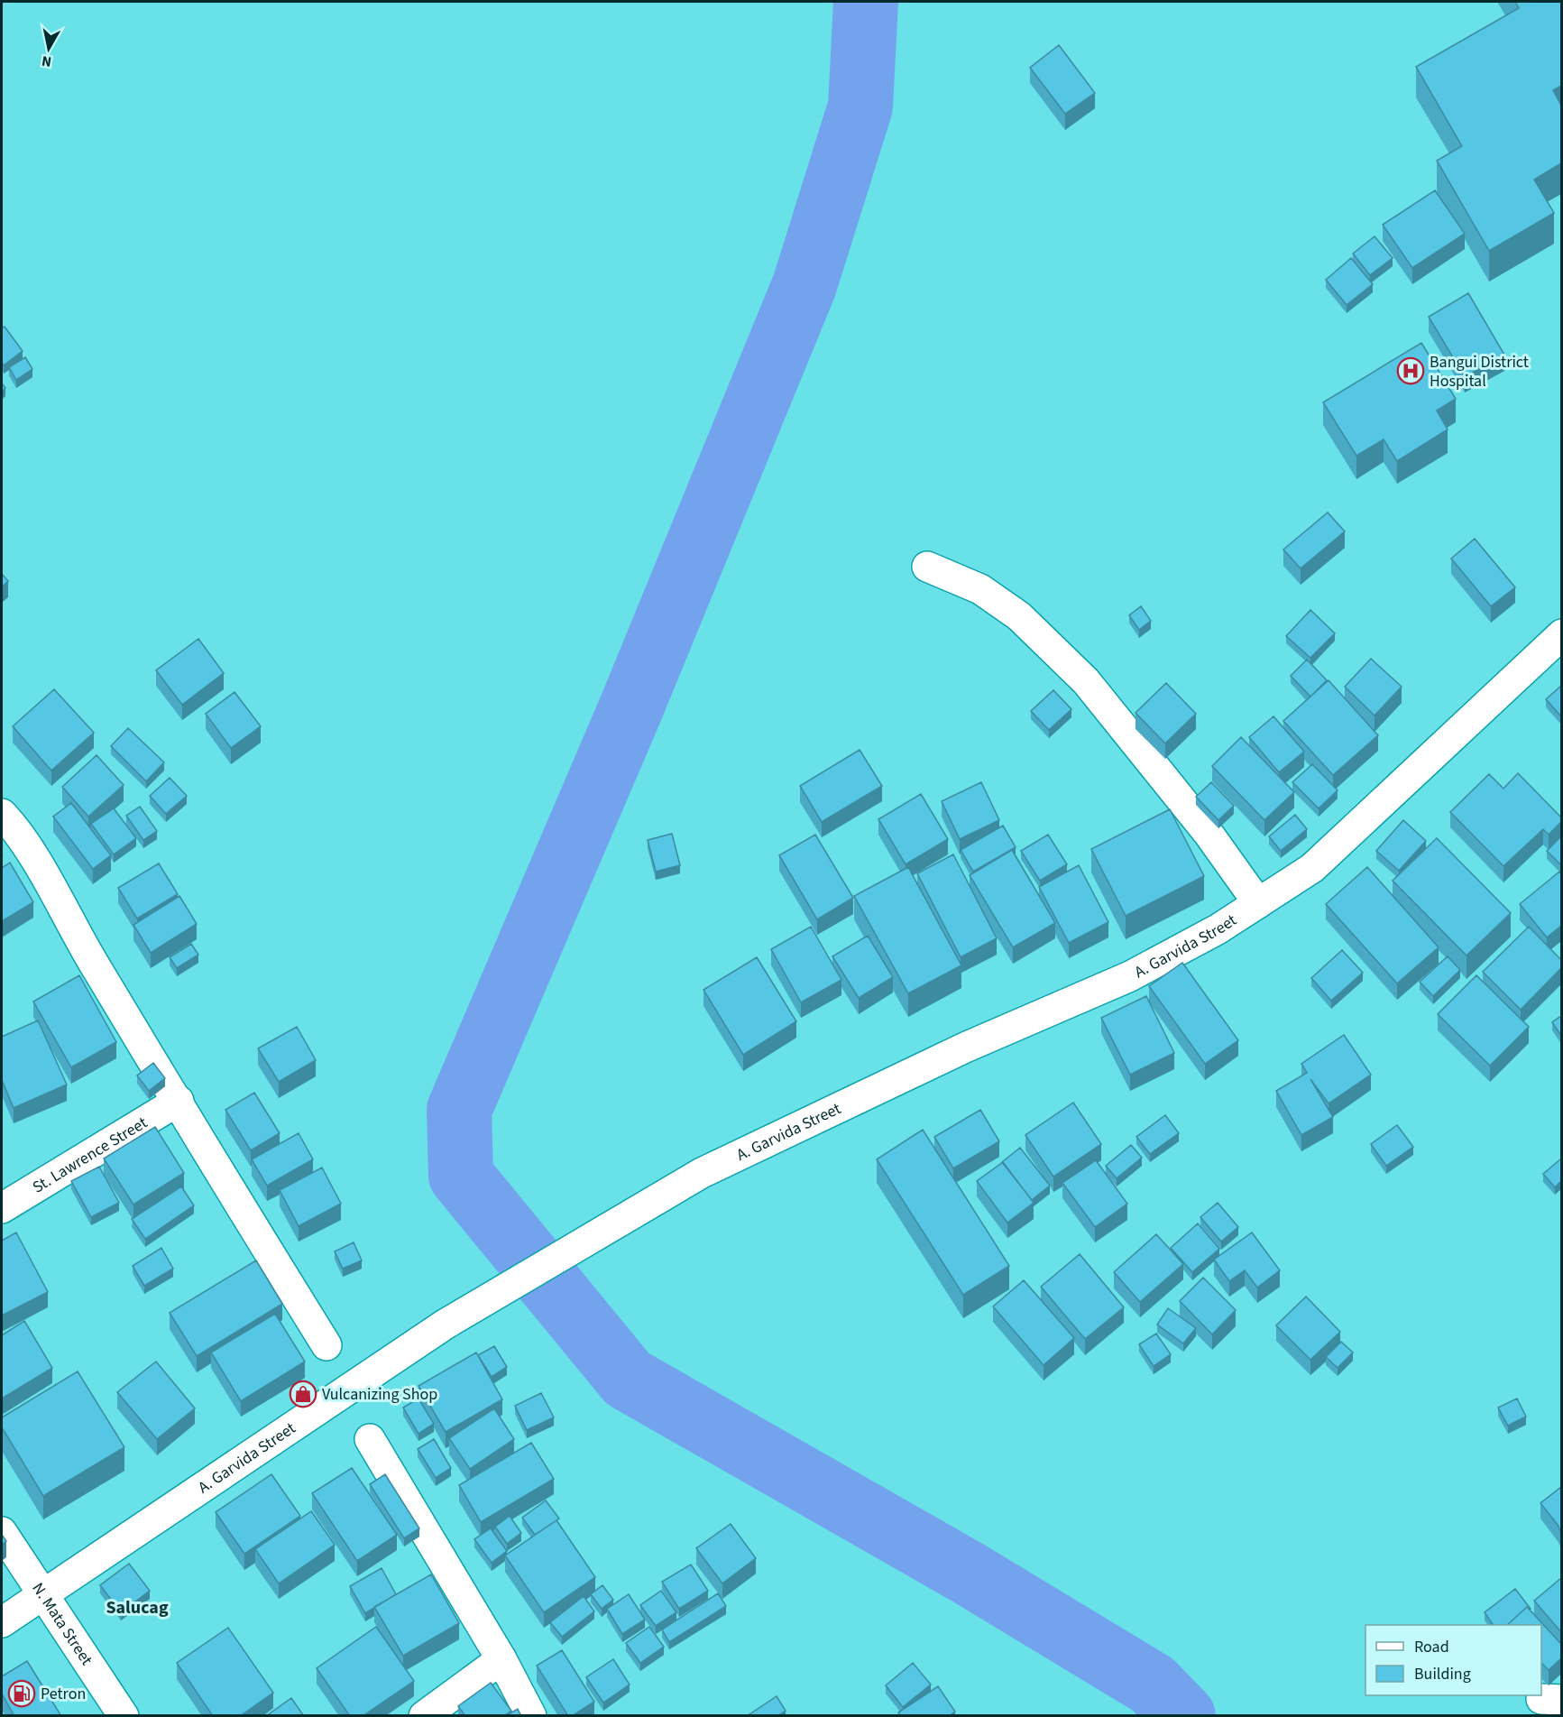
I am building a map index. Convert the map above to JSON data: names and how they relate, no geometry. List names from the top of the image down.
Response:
{
  "streets": {
    "street": ["A. Garvida Street", "St. Lawrence Street", "N. Mata Street"]
  },
  "crossings": [
    ["A. Garvida Street", "N. Mata Street"]
  ],
  "districts": ["Salucag"],
  "places": {
    "hospital": ["Bangui District Hospital"],
    "shop": ["Vulcanizing Shop"],
    "fuel station": ["Petron"]
  },
  "legend": ["Road", "Building"],
  "north": "bottom"
}
